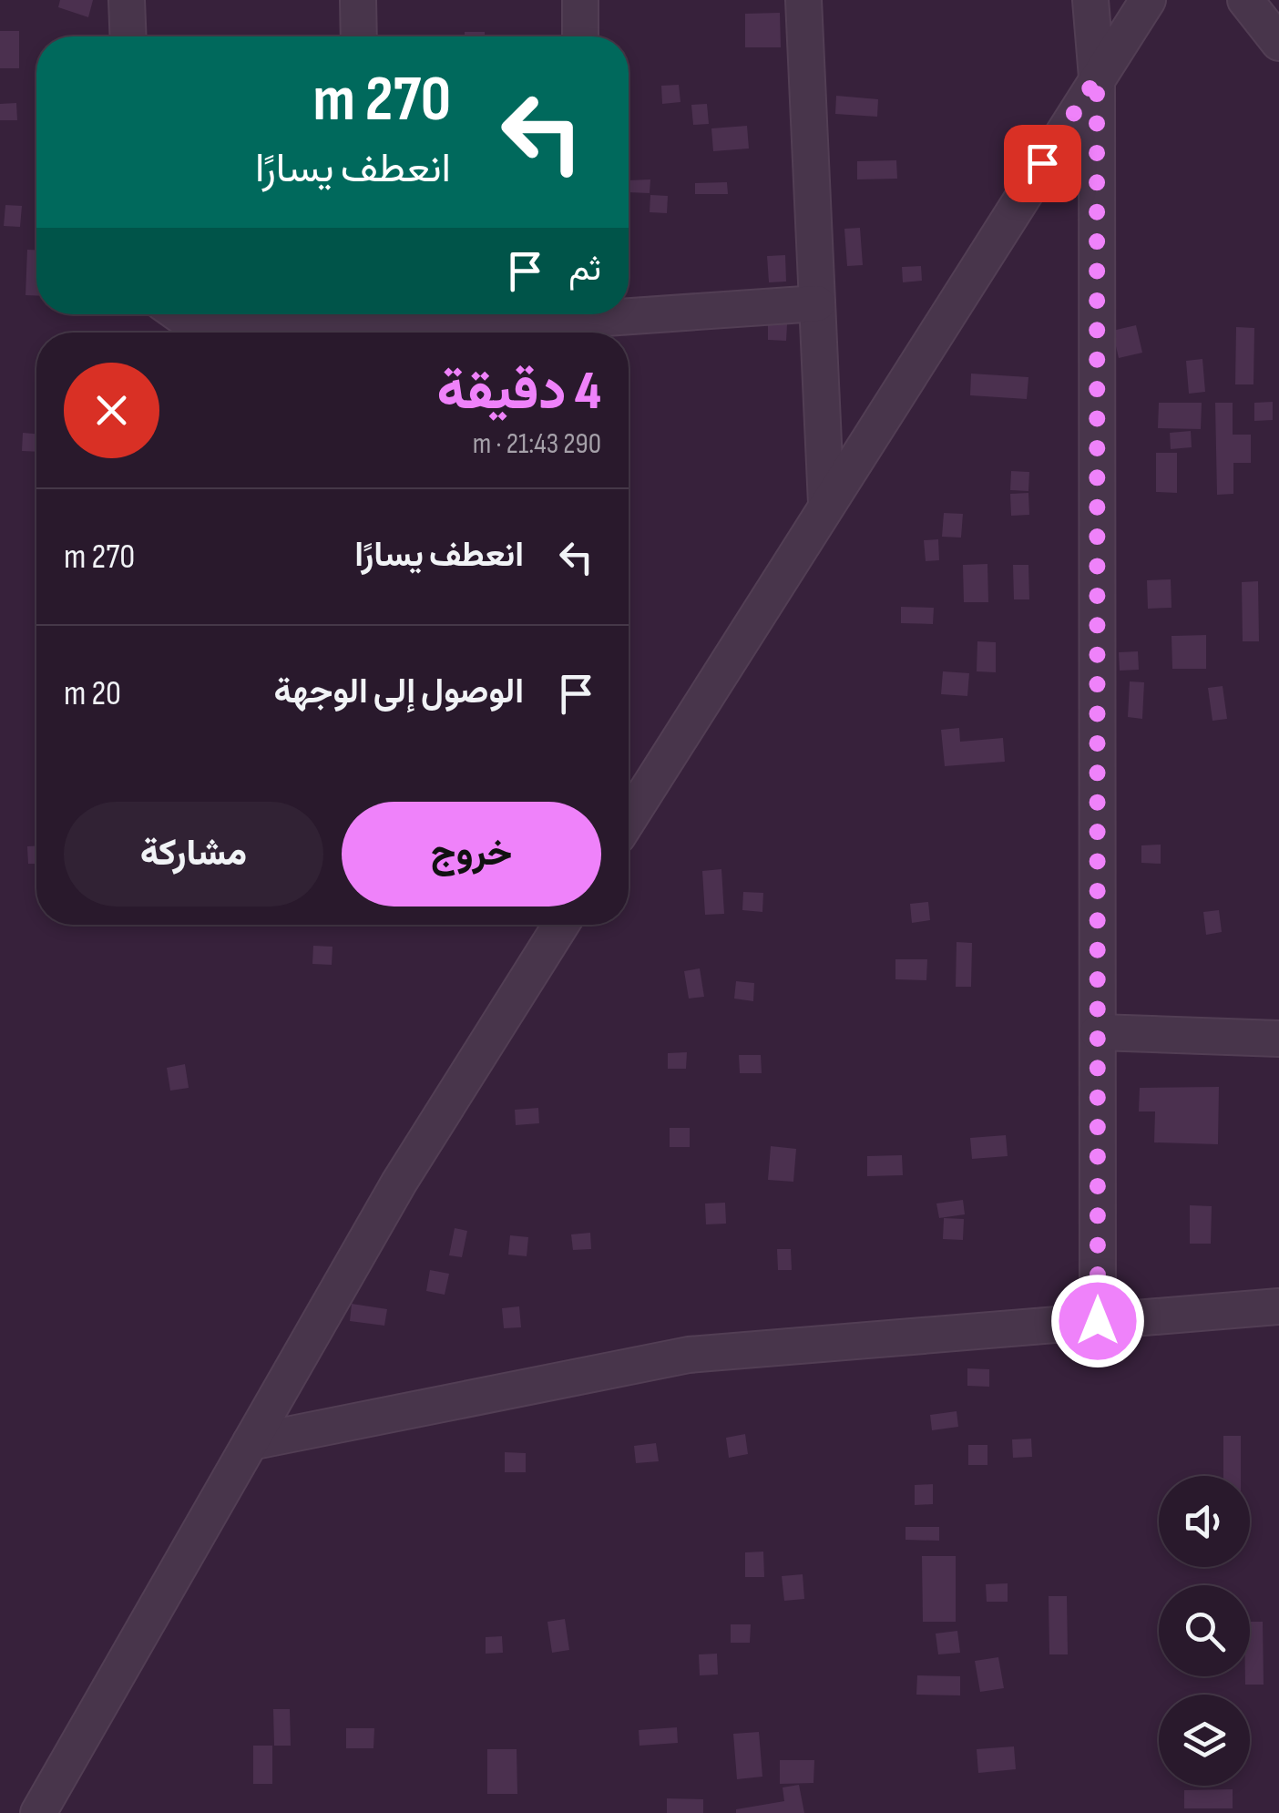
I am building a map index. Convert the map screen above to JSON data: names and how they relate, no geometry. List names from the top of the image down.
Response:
{
  "page": {
    "turn": ["270 m", "انعطف يسارًا"],
    "then": "ثم",
    "heading": ["4 دقيقة", "290 m · 21:43"],
    "list": [
      {
        "name": "انعطف يسارًا",
        "value": "270 m"
      },
      {
        "name": "الوصول إلى الوجهة",
        "value": "20 m"
      }
    ],
    "buttons": ["خروج", "مشاركة"]
  }
}
